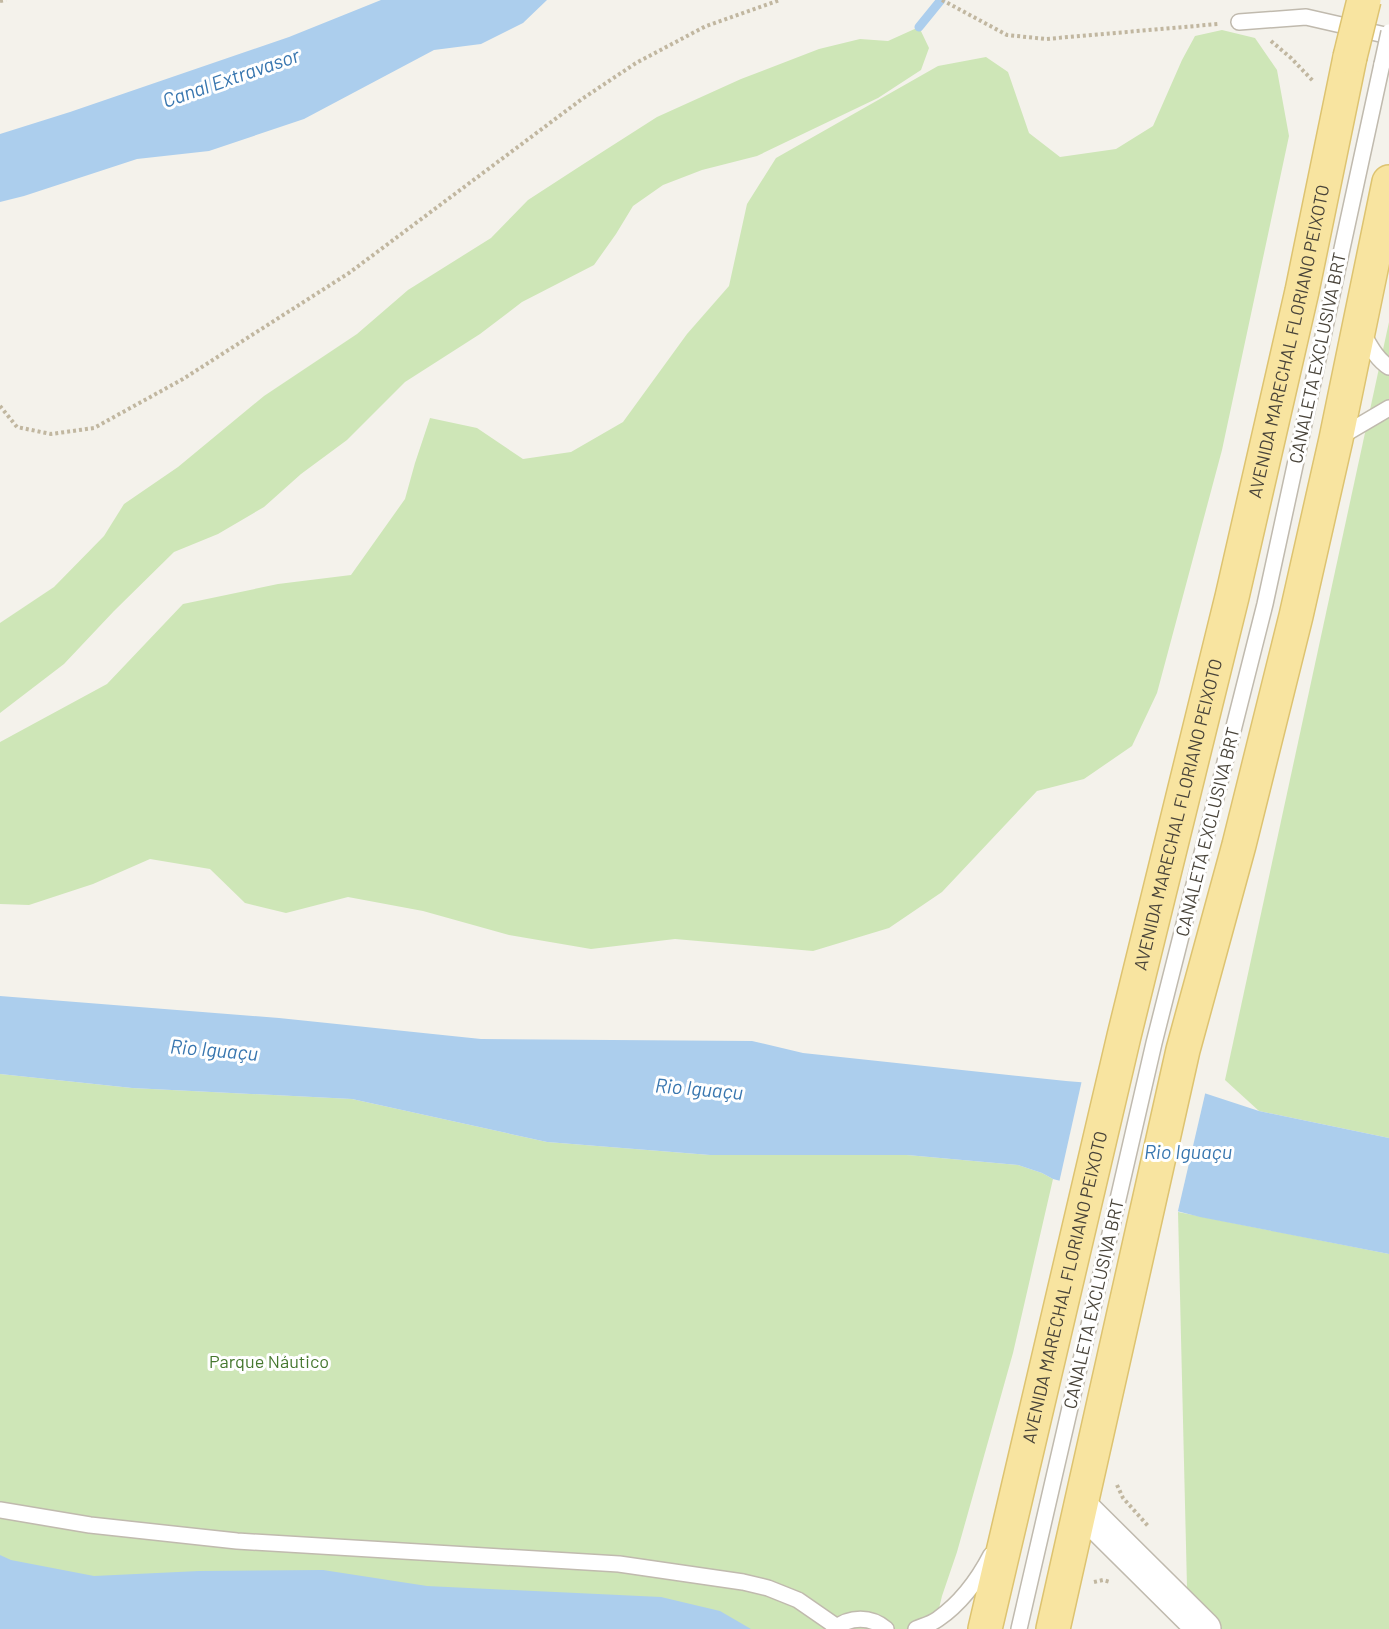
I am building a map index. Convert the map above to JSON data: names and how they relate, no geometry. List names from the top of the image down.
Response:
{
  "streets": {
    "main road": ["AVENIDA MARECHAL FLORIANO PEIXOTO"],
    "lane": ["CANALETA EXCLUSIVA BRT"]
  },
  "crossings": [
    ["AVENIDA MARECHAL FLORIANO PEIXOTO", "CANALETA EXCLUSIVA BRT"]
  ],
  "water": ["Canal Extravasor", "Rio Iguaçu"],
  "parks": ["Parque Náutico"]
}
